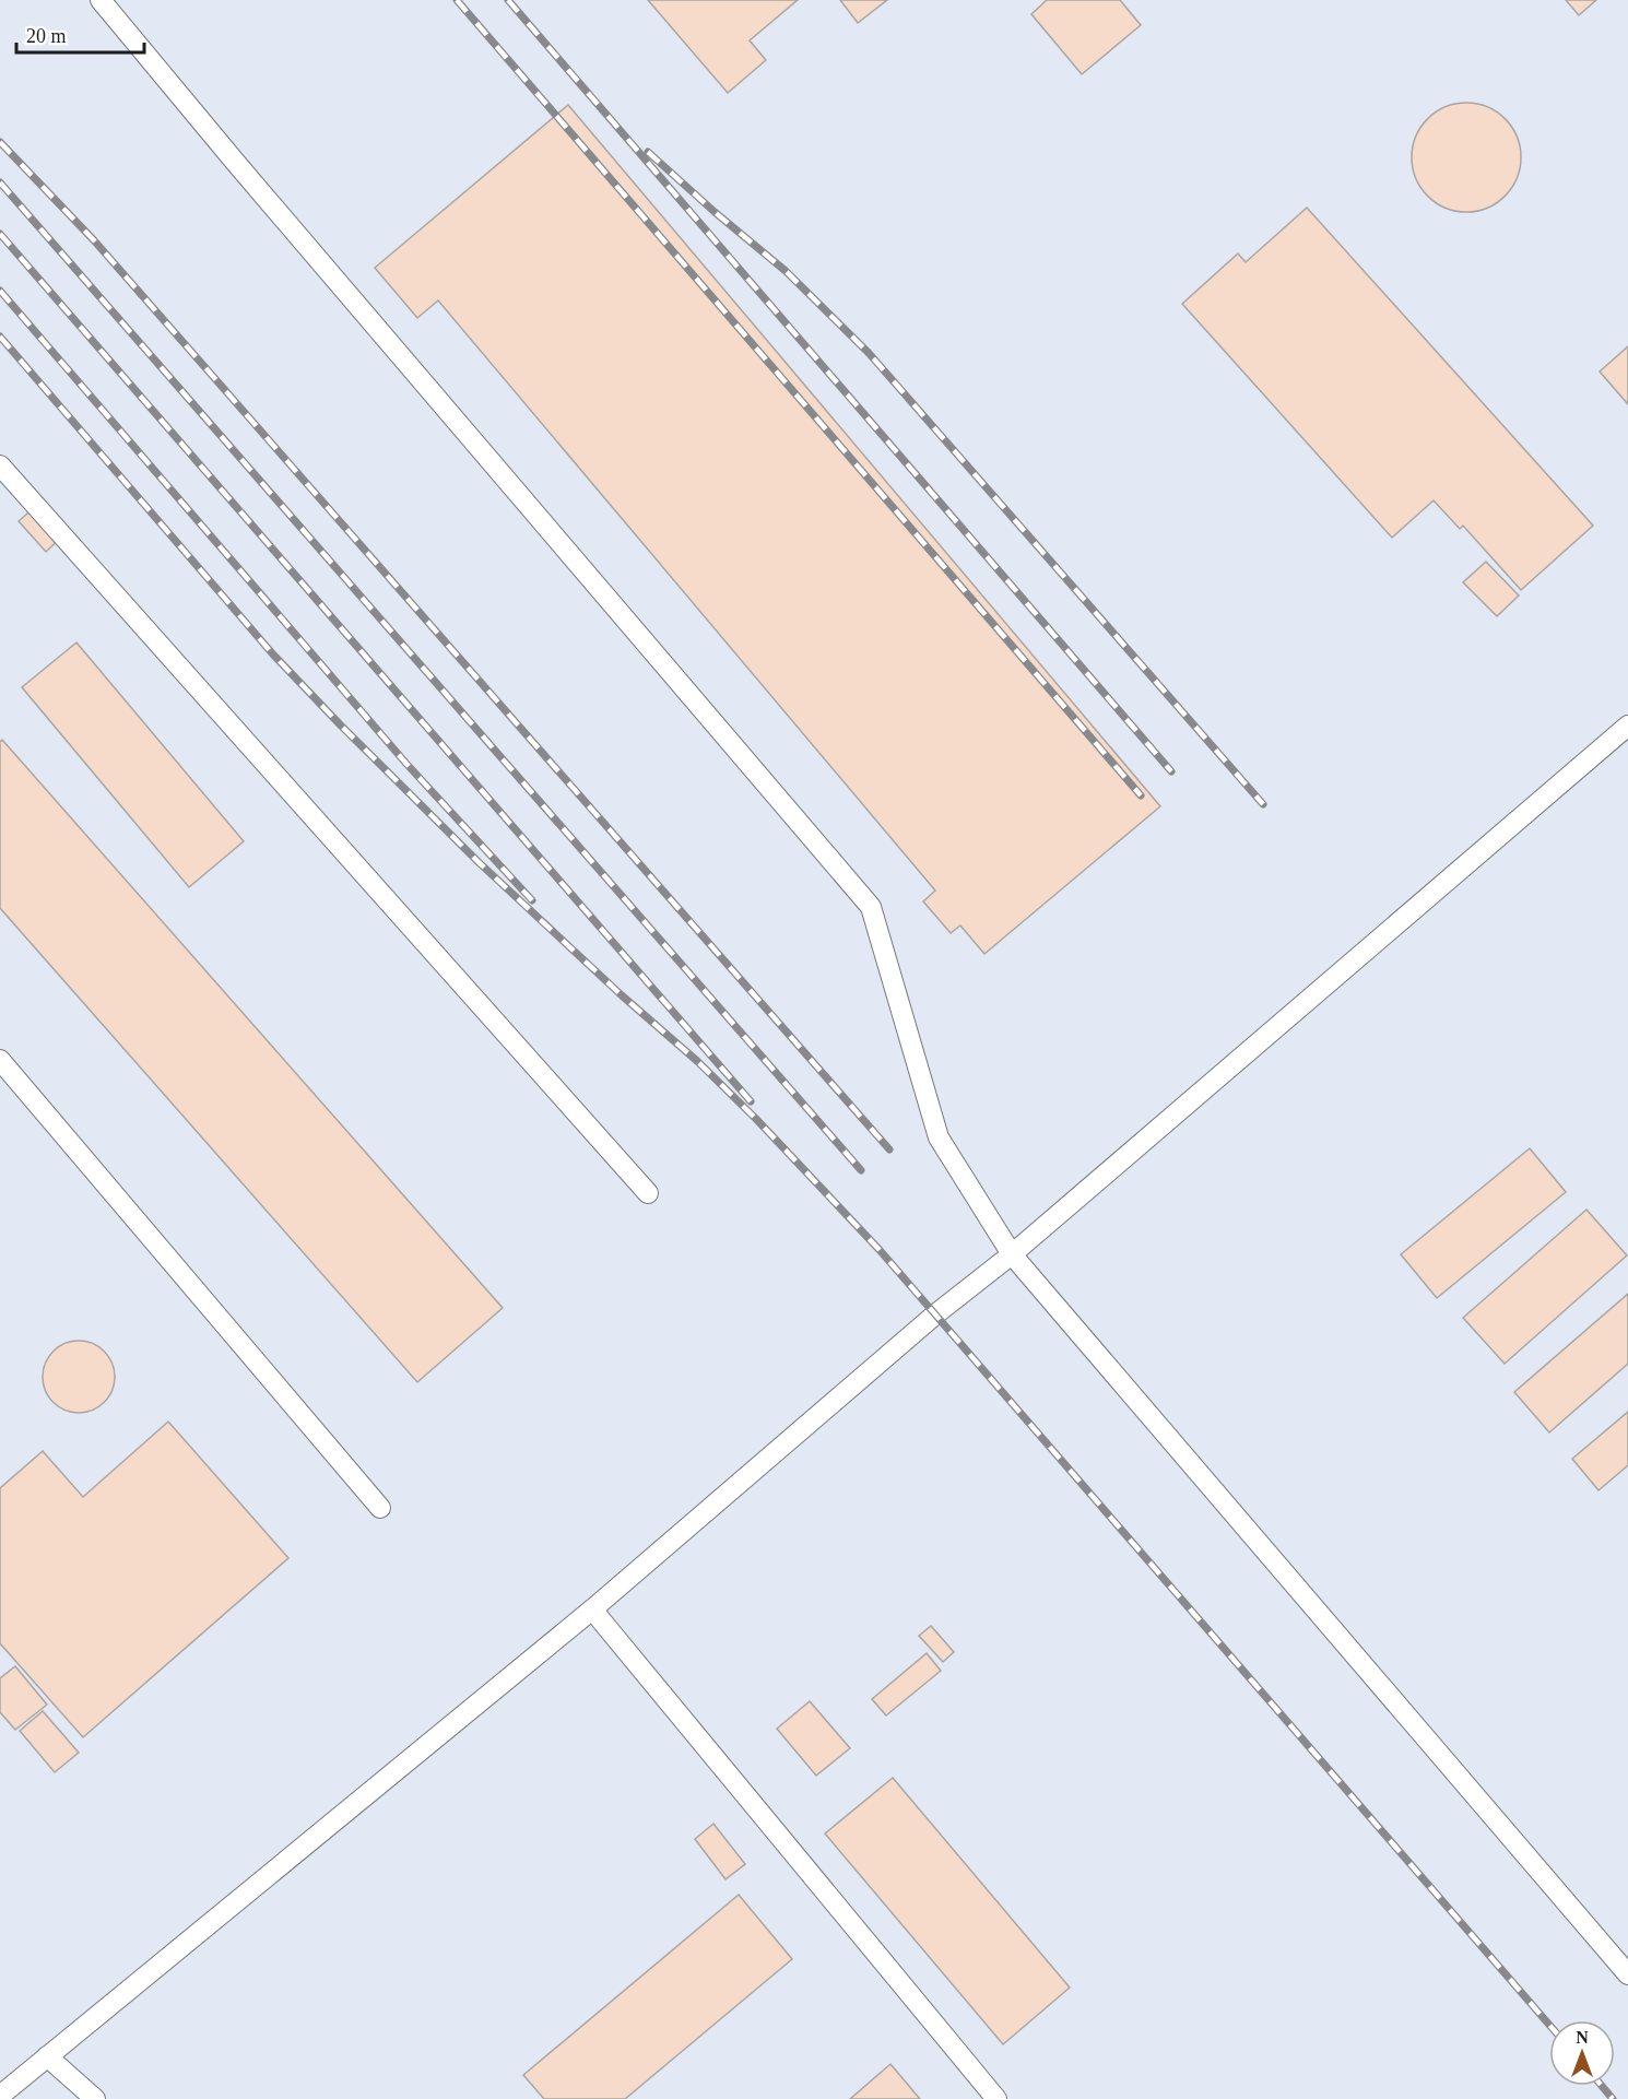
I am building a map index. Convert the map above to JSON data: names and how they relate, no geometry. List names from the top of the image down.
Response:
{
  "scale_bar": "20 m",
  "north": "top"
}
